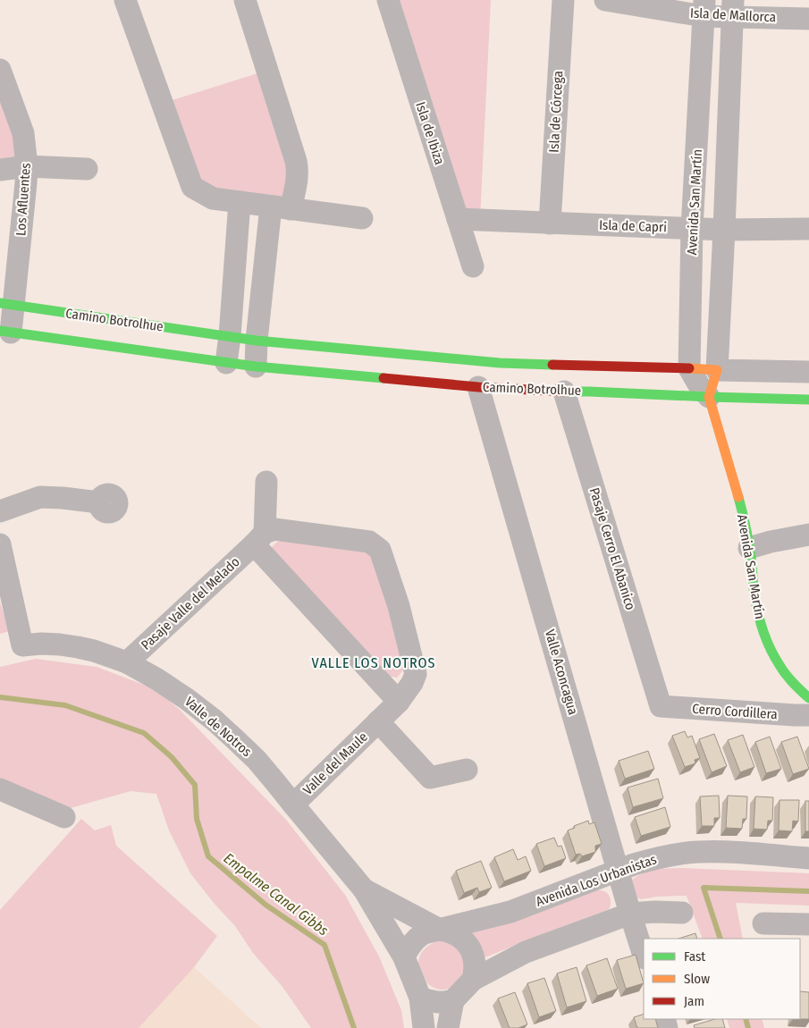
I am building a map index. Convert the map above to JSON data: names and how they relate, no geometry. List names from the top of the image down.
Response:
{
  "streets": {
    "street": [
      "Isla de Mallorca",
      "Isla de Córcega",
      "Isla de Ibiza",
      "Los Afluentes",
      "Avenida San Martín",
      "Isla de Capri",
      "Camino Botrolhue",
      "Pasaje Cerro El Abanico",
      "Pasaje Valle del Melado",
      "Valle Aconcagua",
      "Cerro Cordillera",
      "Valle de Notros",
      "Valle del Maule",
      "Avenida Los Urbanistas"
    ]
  },
  "crossings": [
    ["Isla de Mallorca", "Avenida San Martín"],
    ["Isla de Córcega", "Isla de Capri"],
    ["Isla de Ibiza", "Isla de Capri"],
    ["Los Afluentes", "Camino Botrolhue"],
    ["Avenida San Martín", "Isla de Capri"],
    ["Avenida San Martín", "Camino Botrolhue"],
    ["Camino Botrolhue", "Pasaje Cerro El Abanico"],
    ["Camino Botrolhue", "Valle Aconcagua"],
    ["Pasaje Cerro El Abanico", "Cerro Cordillera"],
    ["Pasaje Valle del Melado", "Valle de Notros"],
    ["Valle Aconcagua", "Avenida Los Urbanistas"],
    ["Valle de Notros", "Valle del Maule"],
    ["Valle de Notros", "Avenida Los Urbanistas"]
  ],
  "districts": ["VALLE LOS NOTROS"],
  "water": ["Empalme Canal Gibbs"],
  "legend": ["Fast", "Slow", "Jam"]
}
